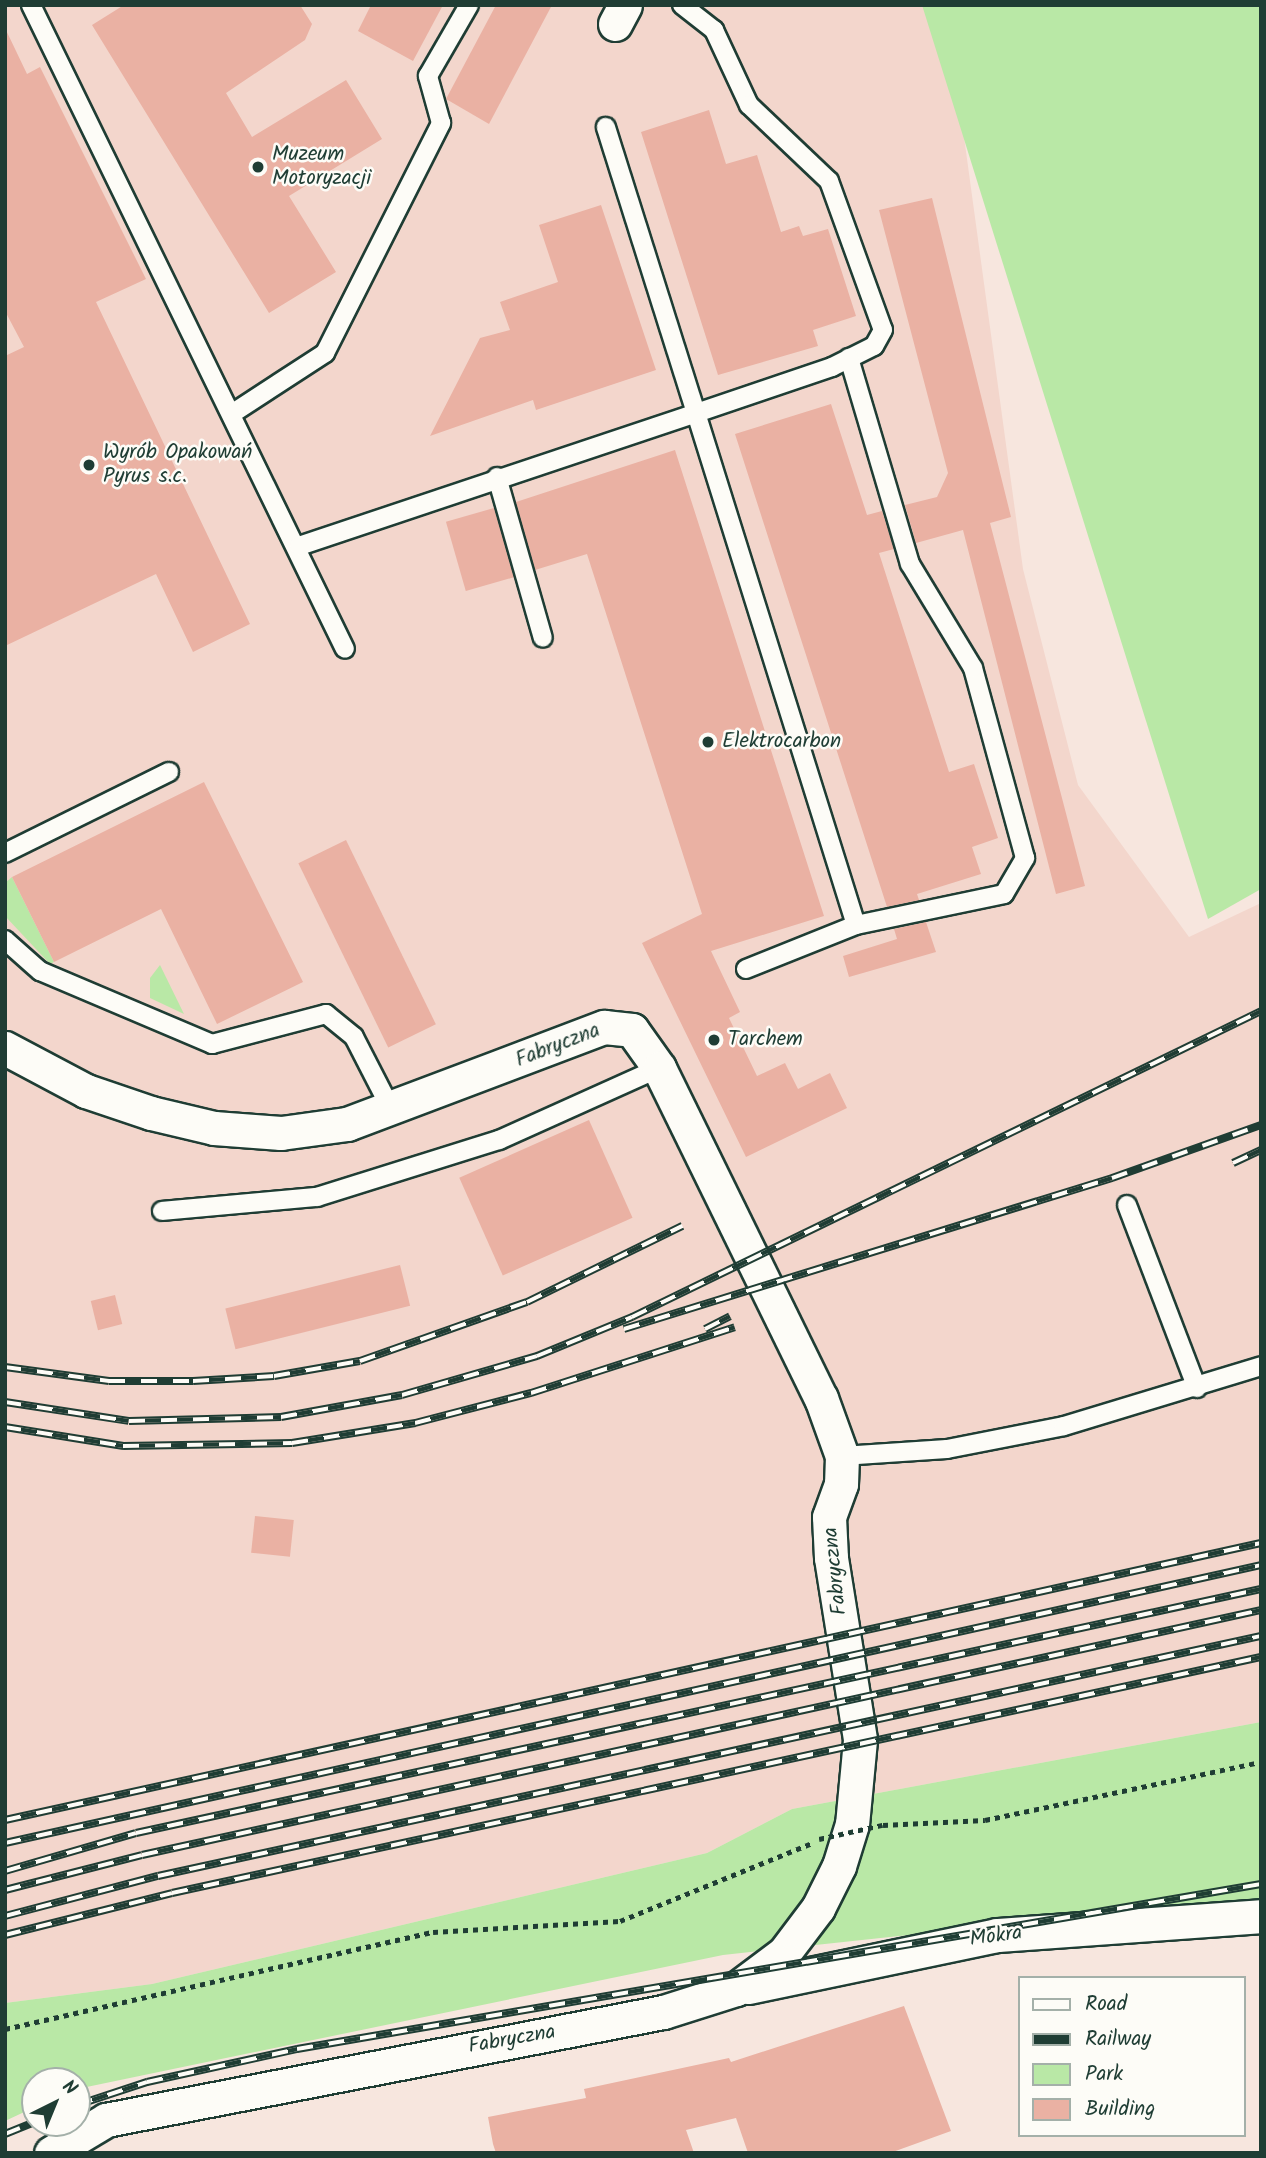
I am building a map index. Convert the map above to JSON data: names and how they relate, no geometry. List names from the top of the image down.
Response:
{
  "streets": {
    "street": ["Fabryczna", "Mokra"]
  },
  "crossings": [
    ["Fabryczna", "Mokra"]
  ],
  "places": [
    "Muzeum Motoryzacji",
    "Wyrób Opakowań Pyrus s.c.",
    "Elektrocarbon",
    "Tarchem"
  ],
  "legend": [
    "Road",
    "Railway",
    "Park",
    "Building"
  ],
  "north": "top right"
}
